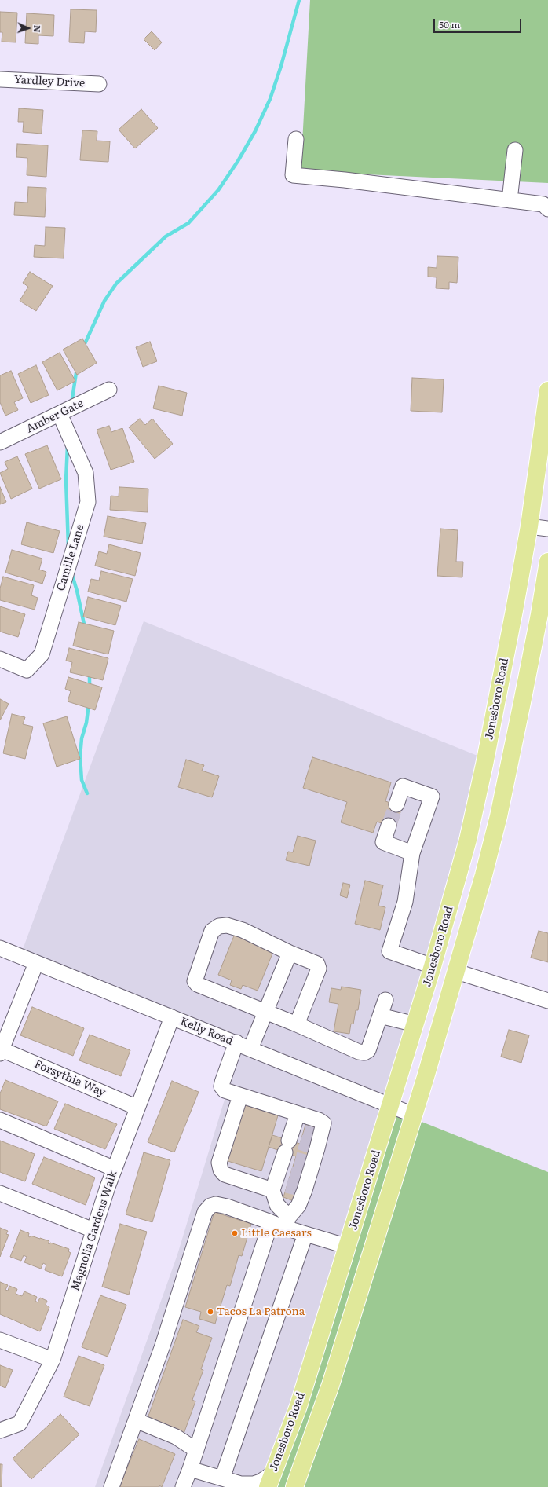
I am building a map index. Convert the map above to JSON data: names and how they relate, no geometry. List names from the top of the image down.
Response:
{
  "streets": {
    "main road": ["Jonesboro Road"],
    "street": [
      "Yardley Drive",
      "Amber Gate",
      "Camille Lane",
      "Kelly Road",
      "Forsythia Way",
      "Magnolia Gardens Walk"
    ]
  },
  "crossings": [
    ["Amber Gate", "Camille Lane"],
    ["Jonesboro Road", "Kelly Road"],
    ["Kelly Road", "Magnolia Gardens Walk"],
    ["Forsythia Way", "Magnolia Gardens Walk"]
  ],
  "places": ["Little Caesars", "Tacos La Patrona"],
  "scale_bar": "50 m",
  "north": "right"
}
